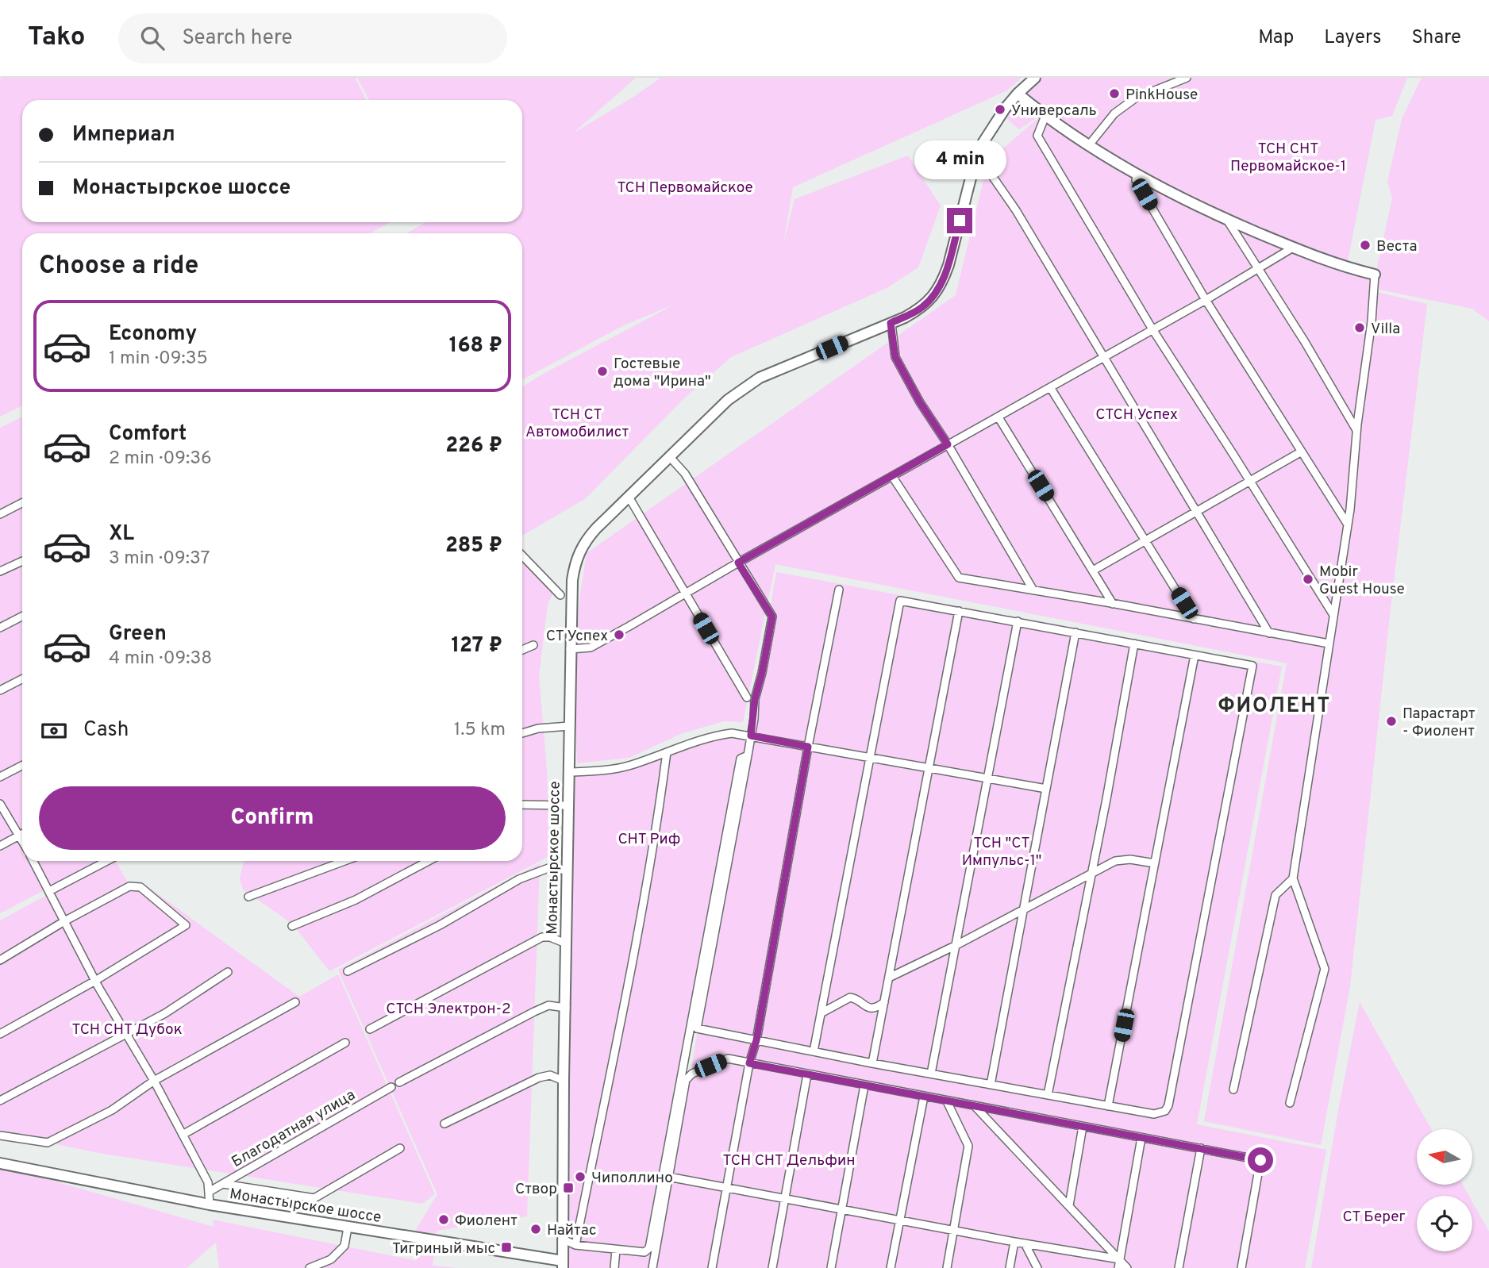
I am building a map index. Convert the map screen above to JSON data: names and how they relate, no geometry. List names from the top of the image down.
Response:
{
  "streets": {
    "main road": ["Монастырское шоссе"],
    "street": ["Благодатная улица"]
  },
  "districts": ["ФИОЛЕНТ"],
  "parks": [
    "ТСН СНТ Первомайское-1",
    "ТСН Первомайское",
    "ТСН СТ Автомобилист",
    "СТСН Успех",
    "СНТ Риф",
    "ТСН \"СТ Импульс-1\"",
    "СТСН Электрон-2",
    "ТСН СНТ Дубок",
    "ТСН СНТ Дельфин",
    "СТ Берег"
  ],
  "places": {
    "other": [
      "PinkHouse",
      "Универсаль",
      "Веста",
      "Villa",
      "Гостевые дома \"Ирина\"",
      "Mobir Guest House",
      "СТ Успех",
      "Парастарт - Фиолент",
      "Чиполлино",
      "Фиолент",
      "Найтас"
    ],
    "transit": ["Створ", "Тигриный мыс"]
  },
  "north": "left",
  "page": {
    "header": "Tako",
    "search": "Search here",
    "nav": ["Map", "Layers", "Share"],
    "banner": ["Империал", "Монастырское шоссе"],
    "bubble": "4 min",
    "heading": "Choose a ride",
    "list": [
      {
        "name": "Economy",
        "note": "1 min · 09:35",
        "value": "168 ₽"
      },
      {
        "name": "Comfort",
        "note": "2 min · 09:36",
        "value": "226 ₽"
      },
      {
        "name": "XL",
        "note": "3 min · 09:37",
        "value": "285 ₽"
      },
      {
        "name": "Green",
        "note": "4 min · 09:38",
        "value": "127 ₽"
      }
    ],
    "pay": ["Cash", "1.5 km"],
    "buttons": "Confirm"
  }
}
